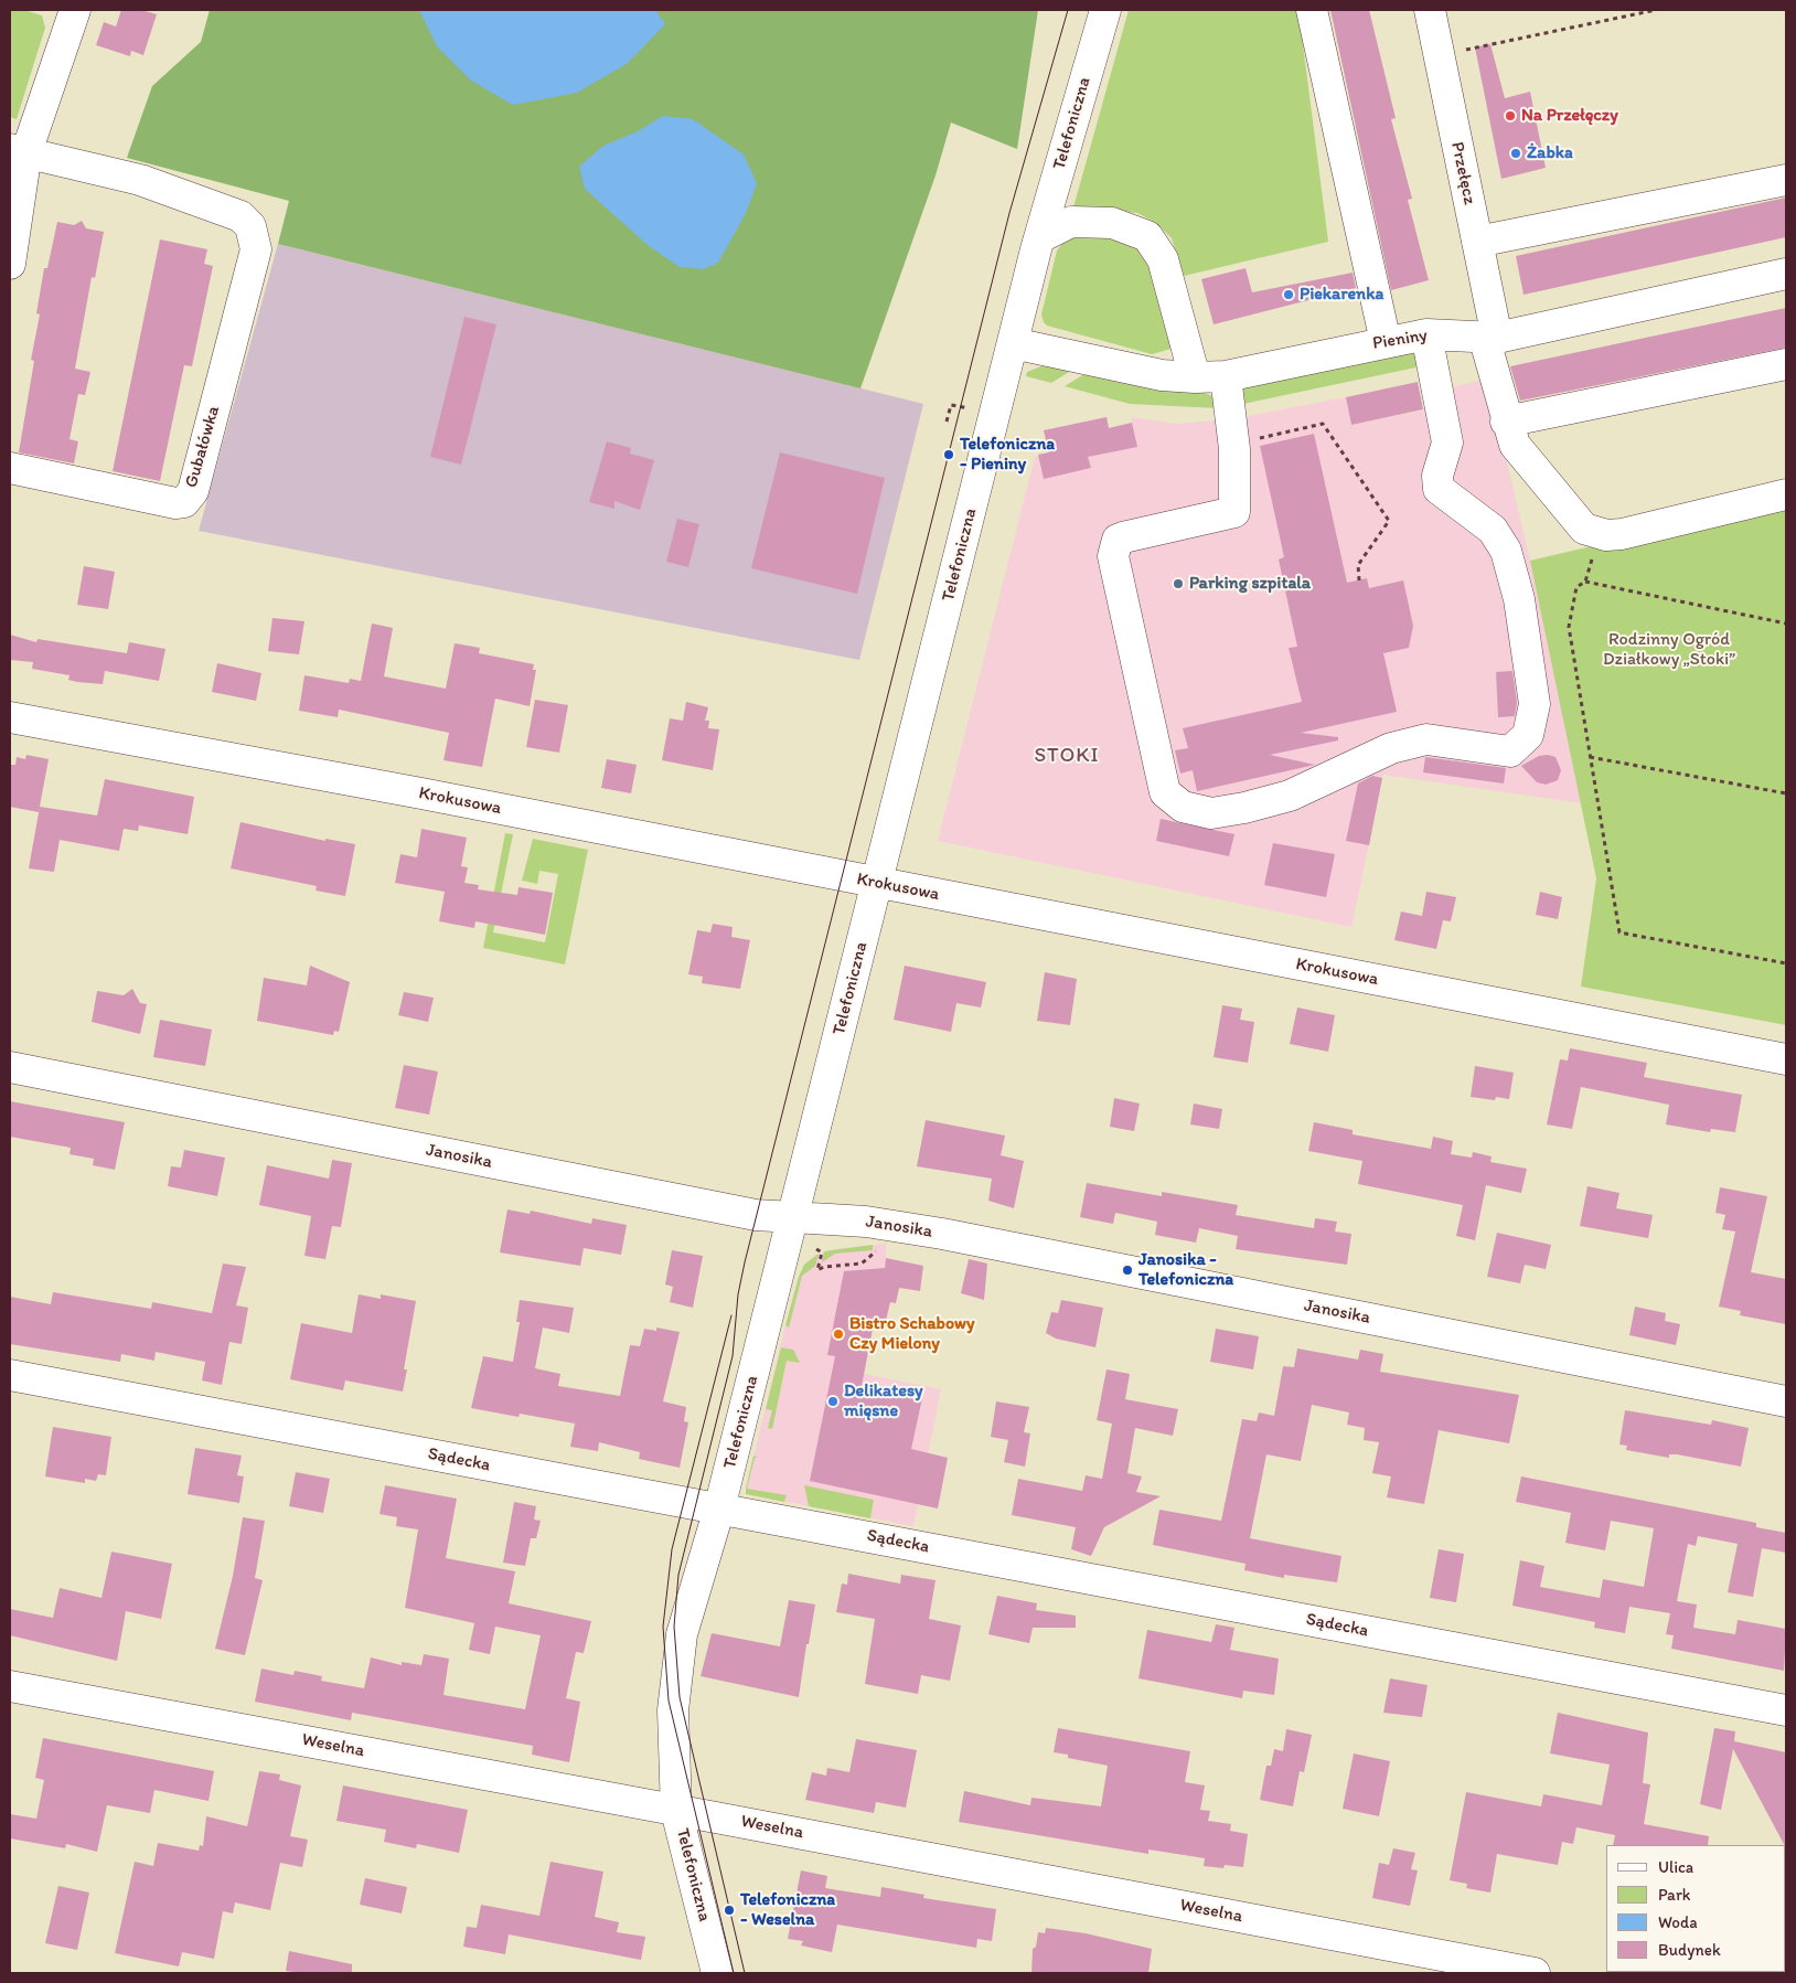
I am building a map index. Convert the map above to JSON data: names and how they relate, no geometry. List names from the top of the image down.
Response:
{
  "streets": {
    "street": [
      "Telefoniczna",
      "Przełęcz",
      "Pieniny",
      "Gubałówka",
      "Krokusowa",
      "Janosika",
      "Sądecka",
      "Weselna"
    ]
  },
  "crossings": [
    ["Telefoniczna", "Pieniny"],
    ["Telefoniczna", "Krokusowa"],
    ["Telefoniczna", "Janosika"],
    ["Telefoniczna", "Sądecka"],
    ["Telefoniczna", "Weselna"],
    ["Przełęcz", "Pieniny"]
  ],
  "districts": ["STOKI"],
  "parks": ["Rodzinny Ogród Działkowy „Stoki”"],
  "places": [
    "Na Przełęczy",
    "Żabka",
    "Piekarenka",
    "Telefoniczna - Pieniny",
    "Parking szpitala",
    "Janosika - Telefoniczna",
    "Bistro Schabowy Czy Mielony",
    "Delikatesy mięsne",
    "Telefoniczna - Weselna"
  ],
  "legend": [
    "Ulica",
    "Park",
    "Woda",
    "Budynek"
  ]
}
